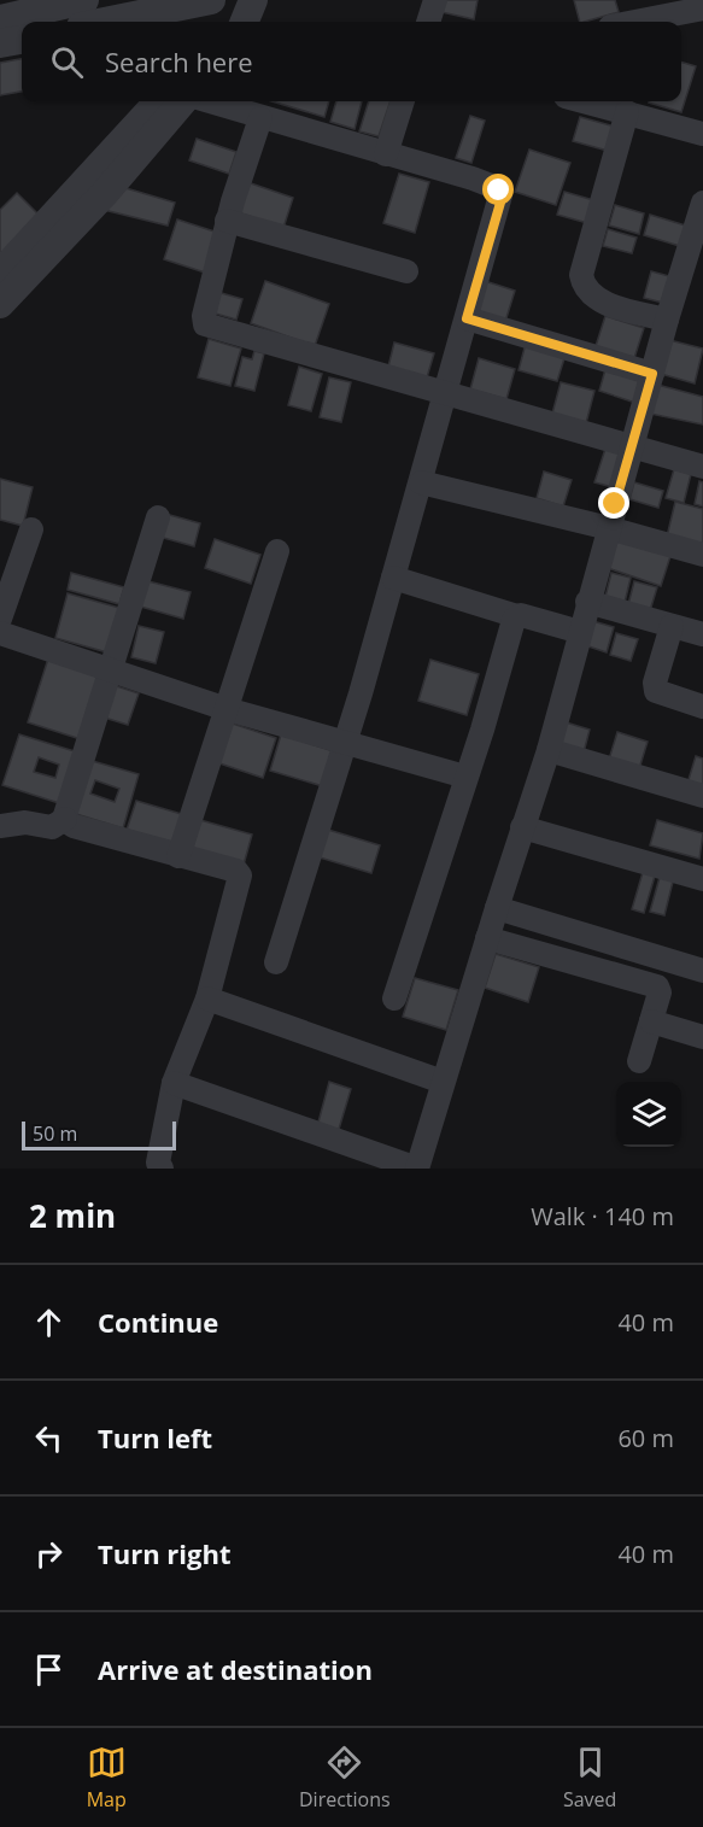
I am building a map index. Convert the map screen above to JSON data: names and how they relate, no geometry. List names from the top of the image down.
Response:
{
  "scale_bar": "50 m",
  "page": {
    "search": "Search here",
    "scale": "50 m",
    "heading": ["2 min", "Walk · 140 m"],
    "list": [
      ["Continue", "40 m"],
      ["Turn left", "60 m"],
      ["Turn right", "40 m"],
      "Arrive at destination"
    ],
    "nav": ["Map", "Directions", "Saved"]
  }
}
